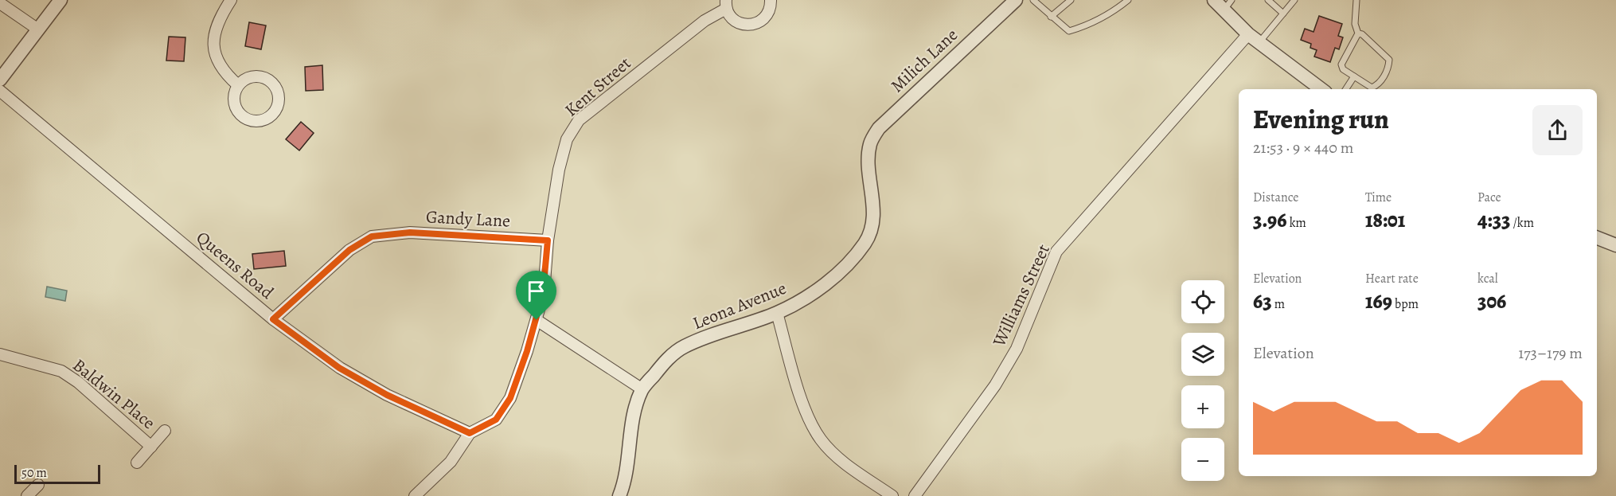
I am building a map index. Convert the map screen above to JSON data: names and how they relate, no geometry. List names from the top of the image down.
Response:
{
  "streets": {
    "street": [
      "Milich Lane",
      "Kent Street",
      "Gandy Lane",
      "Queens Road",
      "Williams Street",
      "Leona Avenue",
      "Baldwin Place"
    ]
  },
  "crossings": [
    ["Milich Lane", "Leona Avenue"],
    ["Kent Street", "Gandy Lane"],
    ["Kent Street", "Queens Road"],
    ["Gandy Lane", "Queens Road"]
  ],
  "scale_bar": "50 m",
  "page": {
    "heading": ["Evening run", "21:53 · 9 × 440 m"],
    "stats": [
      ["Distance", "3.96 km"],
      ["Time", "18:01"],
      ["Pace", "4:33 /km"],
      ["Elevation", "63 m"],
      ["Heart rate", "169 bpm"],
      ["kcal", "306"]
    ],
    "map_buttons": ["+", "−"],
    "chart": ["Elevation", "173–179 m"],
    "scale": "50 m"
  }
}
